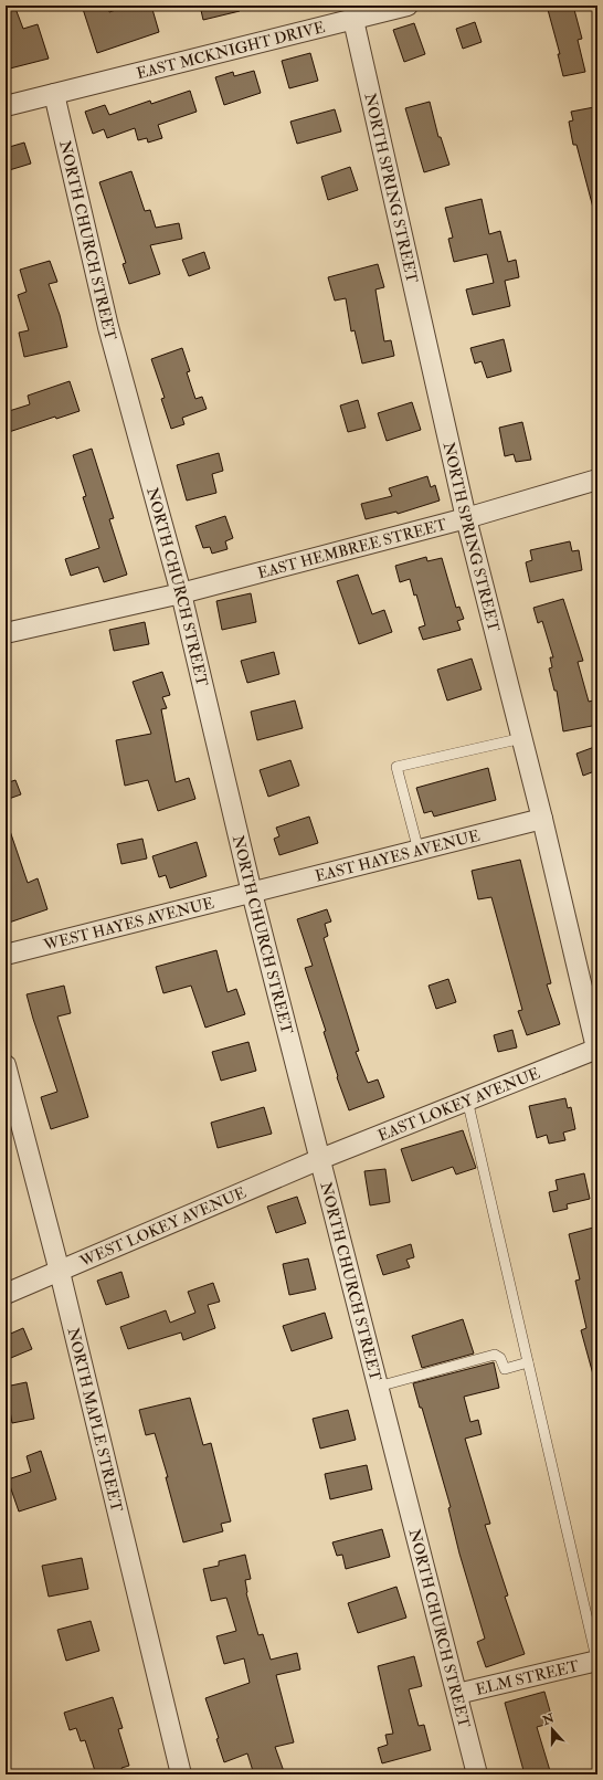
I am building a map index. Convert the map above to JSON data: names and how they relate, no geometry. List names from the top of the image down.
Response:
{
  "streets": {
    "street": [
      "EAST MCKNIGHT DRIVE",
      "NORTH SPRING STREET",
      "NORTH CHURCH STREET",
      "EAST HEMBREE STREET",
      "EAST HAYES AVENUE",
      "WEST HAYES AVENUE",
      "EAST LOKEY AVENUE",
      "WEST LOKEY AVENUE",
      "NORTH MAPLE STREET",
      "ELM STREET"
    ]
  },
  "crossings": [
    ["EAST MCKNIGHT DRIVE", "NORTH SPRING STREET"],
    ["EAST MCKNIGHT DRIVE", "NORTH CHURCH STREET"],
    ["NORTH SPRING STREET", "EAST HEMBREE STREET"],
    ["NORTH SPRING STREET", "EAST HAYES AVENUE"],
    ["NORTH SPRING STREET", "EAST LOKEY AVENUE"],
    ["NORTH CHURCH STREET", "EAST HEMBREE STREET"],
    ["NORTH CHURCH STREET", "EAST HAYES AVENUE"],
    ["NORTH CHURCH STREET", "WEST HAYES AVENUE"],
    ["NORTH CHURCH STREET", "EAST LOKEY AVENUE"],
    ["NORTH CHURCH STREET", "WEST LOKEY AVENUE"],
    ["NORTH CHURCH STREET", "ELM STREET"],
    ["EAST HAYES AVENUE", "WEST HAYES AVENUE"],
    ["EAST LOKEY AVENUE", "WEST LOKEY AVENUE"],
    ["WEST LOKEY AVENUE", "NORTH MAPLE STREET"]
  ],
  "north": "top"
}
